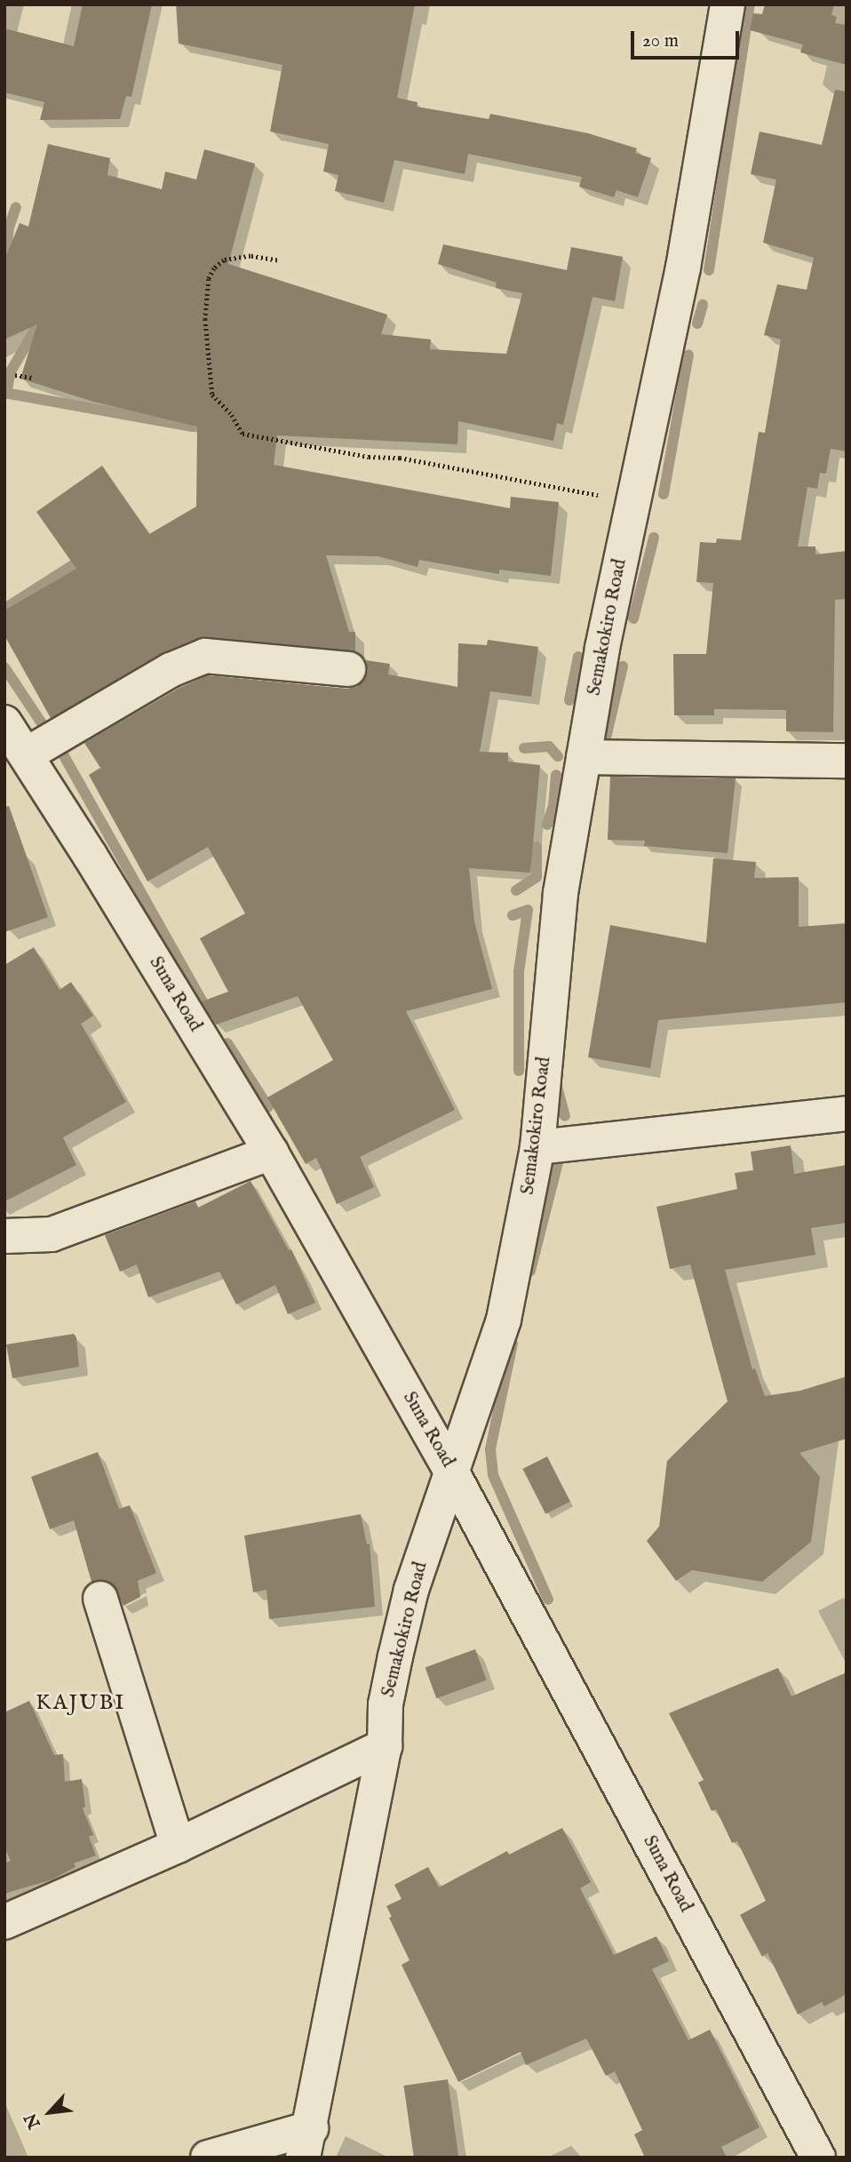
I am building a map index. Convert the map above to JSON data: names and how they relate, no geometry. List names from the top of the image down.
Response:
{
  "streets": {
    "street": ["Semakokiro Road", "Suna Road"]
  },
  "crossings": [
    ["Semakokiro Road", "Suna Road"]
  ],
  "districts": ["KAJUBI"],
  "scale_bar": "20 m",
  "north": "bottom left"
}
